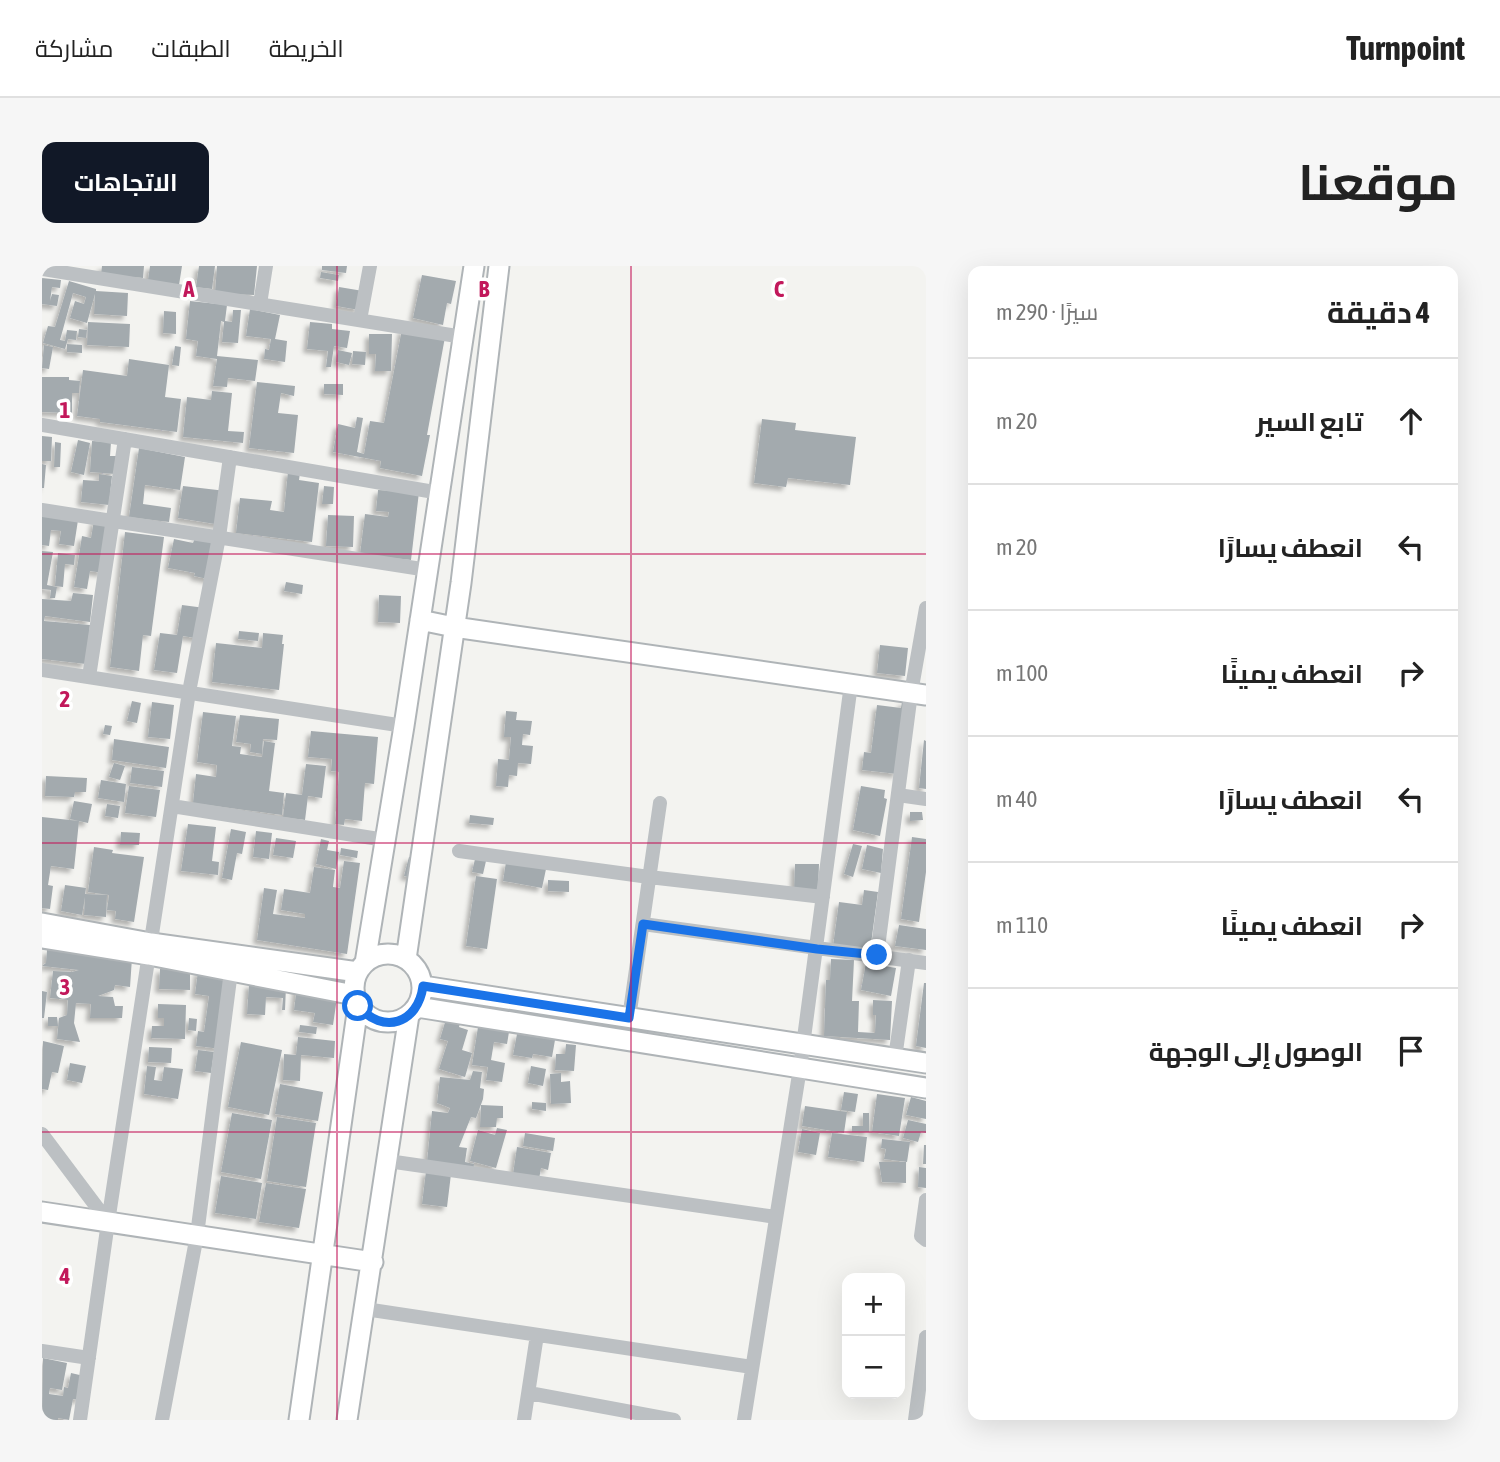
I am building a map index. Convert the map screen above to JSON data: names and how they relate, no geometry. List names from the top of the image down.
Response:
{
  "page": {
    "header": "Turnpoint",
    "nav": ["الخريطة", "الطبقات", "مشاركة"],
    "title": "موقعنا",
    "buttons": "الاتجاهات",
    "heading": ["4 دقيقة", "سيرًا · 290 m"],
    "list": [
      ["تابع السير", "20 m"],
      ["انعطف يسارًا", "20 m"],
      ["انعطف يمينًا", "100 m"],
      ["انعطف يسارًا", "40 m"],
      ["انعطف يمينًا", "110 m"],
      "الوصول إلى الوجهة"
    ],
    "map_buttons": ["+", "−"]
  },
  "grid": {
    "columns": ["A", "B", "C"],
    "rows": [
      "1",
      "2",
      "3",
      "4"
    ]
  }
}
